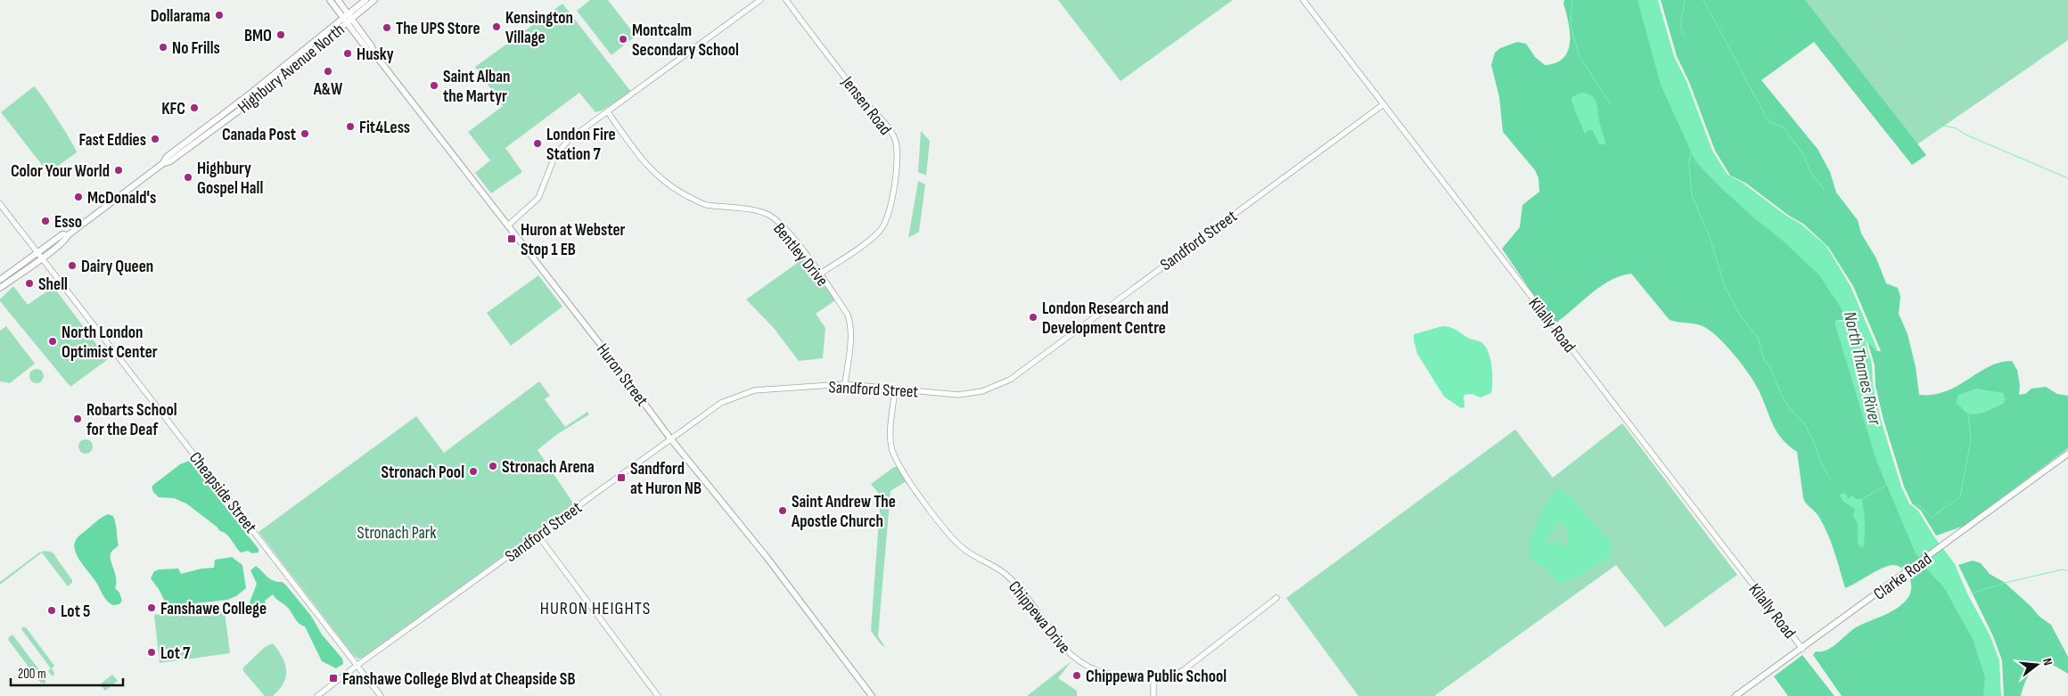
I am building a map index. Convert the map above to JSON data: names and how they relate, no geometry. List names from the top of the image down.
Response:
{
  "streets": {
    "main road": ["Highbury Avenue North", "Huron Street", "Clarke Road"],
    "street": [
      "Jensen Road",
      "Sandford Street",
      "Bentley Drive",
      "Kilally Road",
      "Cheapside Street",
      "Chippewa Drive"
    ]
  },
  "crossings": [
    ["Highbury Avenue North", "Huron Street"],
    ["Highbury Avenue North", "Cheapside Street"],
    ["Jensen Road", "Bentley Drive"],
    ["Sandford Street", "Bentley Drive"],
    ["Sandford Street", "Kilally Road"],
    ["Sandford Street", "Huron Street"],
    ["Sandford Street", "Cheapside Street"],
    ["Sandford Street", "Chippewa Drive"],
    ["Kilally Road", "Clarke Road"]
  ],
  "districts": ["HURON HEIGHTS"],
  "water": ["North Thames River"],
  "parks": ["Stronach Park"],
  "places": {
    "other": [
      "Dollarama",
      "Kensington Village",
      "The UPS Store",
      "BMO",
      "Montcalm Secondary School",
      "No Frills",
      "Husky",
      "A&W",
      "Saint Alban the Martyr",
      "KFC",
      "Fit4Less",
      "Canada Post",
      "Fast Eddies",
      "London Fire Station 7",
      "Color Your World",
      "Highbury Gospel Hall",
      "McDonald's",
      "Esso",
      "Dairy Queen",
      "Shell",
      "London Research and Development Centre",
      "North London Optimist Center",
      "Robarts School for the Deaf",
      "Stronach Arena",
      "Stronach Pool",
      "Saint Andrew The Apostle Church",
      "Fanshawe College",
      "Lot 5",
      "Lot 7",
      "Chippewa Public School"
    ],
    "transit": ["Huron at Webster Stop 1 EB", "Sandford at Huron NB", "Fanshawe College Blvd at Cheapside SB"]
  },
  "scale_bar": "200 m",
  "north": "right"
}
